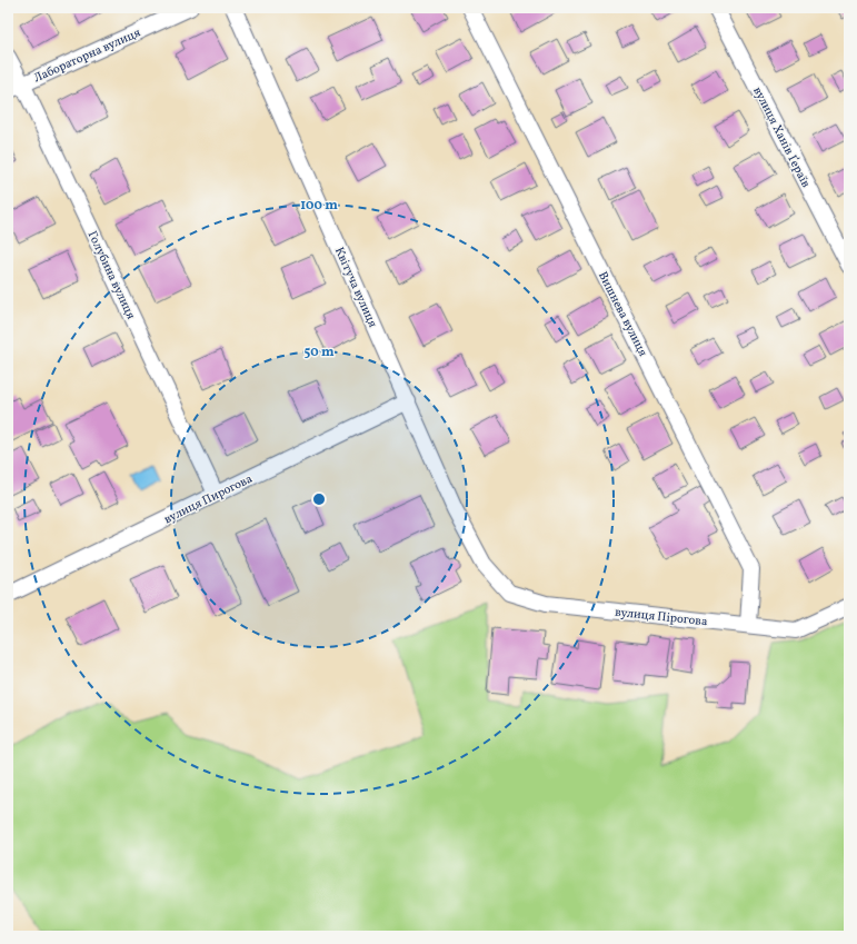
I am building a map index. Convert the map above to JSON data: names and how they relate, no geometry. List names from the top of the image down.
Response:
{
  "streets": {
    "street": [
      "Лабораторна вулиця",
      "вулиця Ханів Ґераїв",
      "Голубина вулиця",
      "Квітуча вулиця",
      "Вишнева вулиця",
      "вулиця Пирогова",
      "вулиця Пірогова"
    ]
  },
  "crossings": [
    ["Лабораторна вулиця", "Голубина вулиця"],
    ["Голубина вулиця", "вулиця Пирогова"],
    ["Квітуча вулиця", "вулиця Пирогова"],
    ["Квітуча вулиця", "вулиця Пірогова"],
    ["Вишнева вулиця", "вулиця Пірогова"]
  ],
  "rings": ["100 m", "50 m"]
}
